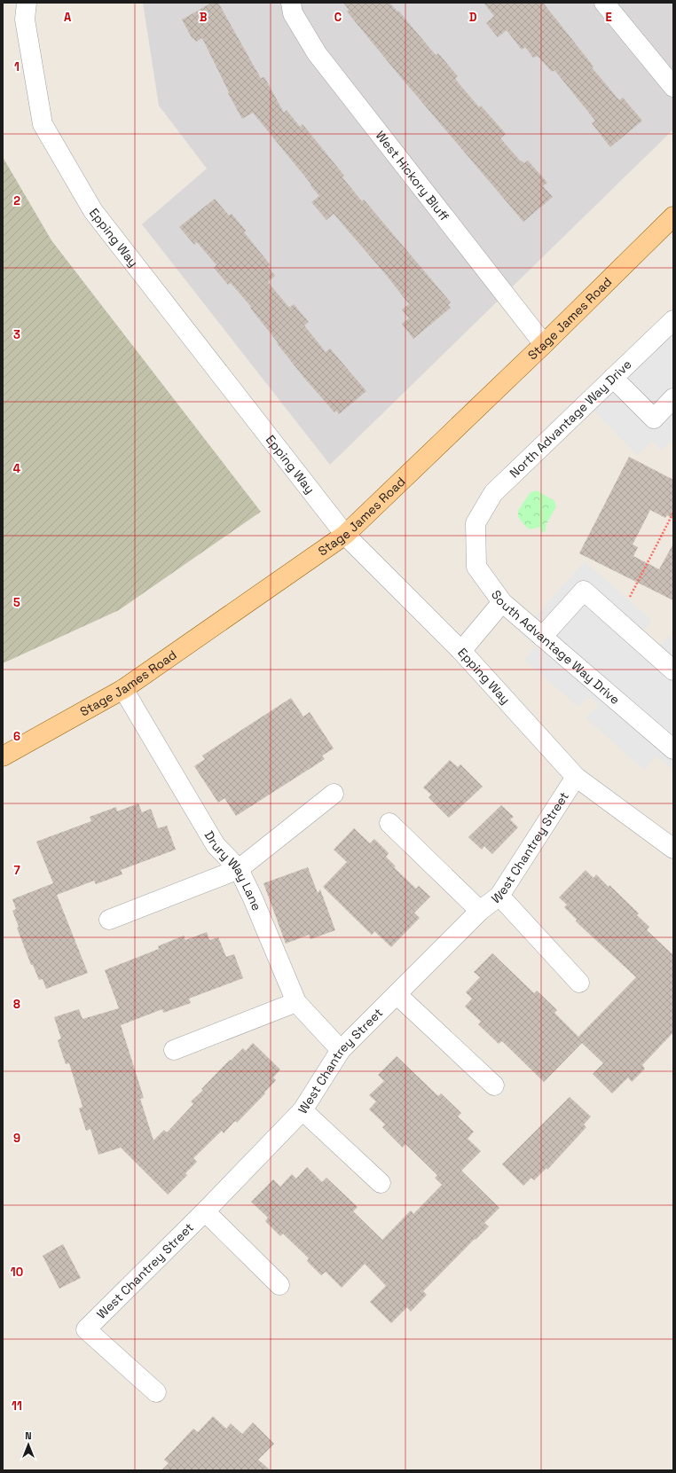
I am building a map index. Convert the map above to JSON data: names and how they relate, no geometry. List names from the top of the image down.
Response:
{
  "streets": {
    "main road": ["Stage James Road"],
    "street": [
      "West Hickory Bluff",
      "Epping Way",
      "North Advantage Way Drive",
      "South Advantage Way Drive",
      "West Chantrey Street",
      "Drury Way Lane"
    ]
  },
  "crossings": [
    ["West Hickory Bluff", "Stage James Road"],
    ["Epping Way", "Stage James Road"],
    ["Epping Way", "West Chantrey Street"],
    ["Stage James Road", "Drury Way Lane"],
    ["North Advantage Way Drive", "South Advantage Way Drive"],
    ["West Chantrey Street", "Drury Way Lane"]
  ],
  "north": "top",
  "grid": {
    "columns": [
      "A",
      "B",
      "C",
      "D",
      "E"
    ],
    "rows": [
      "1",
      "2",
      "3",
      "4",
      "5",
      "6",
      "7",
      "8",
      "9",
      "10",
      "11"
    ]
  }
}
